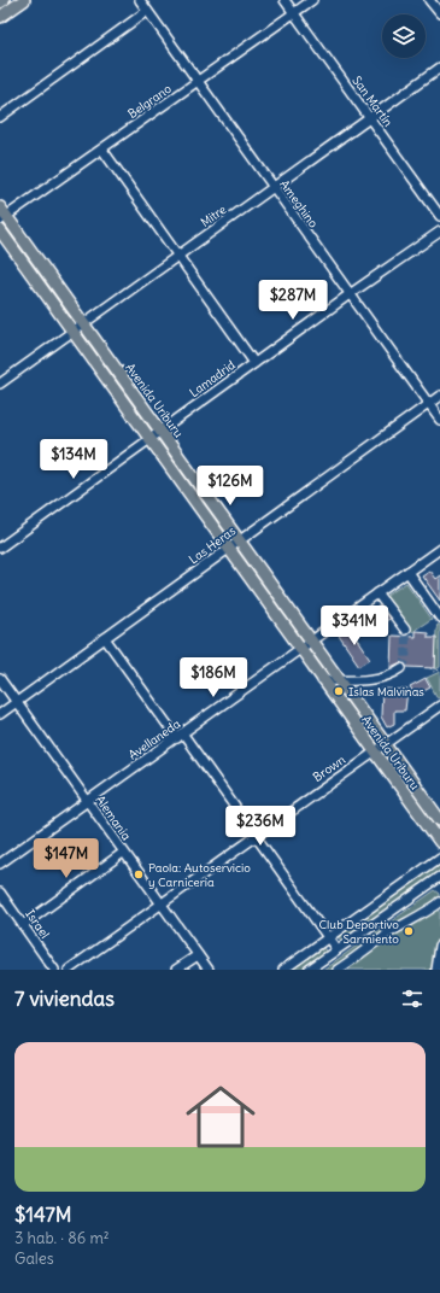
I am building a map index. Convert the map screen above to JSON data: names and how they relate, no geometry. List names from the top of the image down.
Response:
{
  "streets": {
    "main road": ["Avenida Uriburu"],
    "street": [
      "Belgrano",
      "San Martín",
      "Ameghino",
      "Mitre",
      "Lamadrid",
      "Las Heras",
      "Avellaneda",
      "Brown",
      "Alemania",
      "Israel"
    ]
  },
  "crossings": [
    ["Belgrano", "San Martín"],
    ["Belgrano", "Ameghino"],
    ["Belgrano", "Avenida Uriburu"],
    ["San Martín", "Mitre"],
    ["Ameghino", "Mitre"],
    ["Ameghino", "Lamadrid"],
    ["Ameghino", "Las Heras"],
    ["Mitre", "Avenida Uriburu"],
    ["Lamadrid", "Avenida Uriburu"],
    ["Avenida Uriburu", "Las Heras"],
    ["Avenida Uriburu", "Avellaneda"],
    ["Avenida Uriburu", "Brown"],
    ["Las Heras", "Alemania"],
    ["Avellaneda", "Alemania"],
    ["Brown", "Alemania"]
  ],
  "places": ["Islas Malvinas", "Paola: Autoservicio y Carnicería", "Club Deportivo Sarmiento"],
  "page": {
    "price": [
      "$287M",
      "$134M",
      "$126M",
      "$341M",
      "$186M",
      "$236M",
      "$147M"
    ],
    "heading": "7 viviendas",
    "list": [
      {
        "name": "$147M",
        "note": "3 hab. · 86 m² · Gales"
      }
    ]
  }
}
